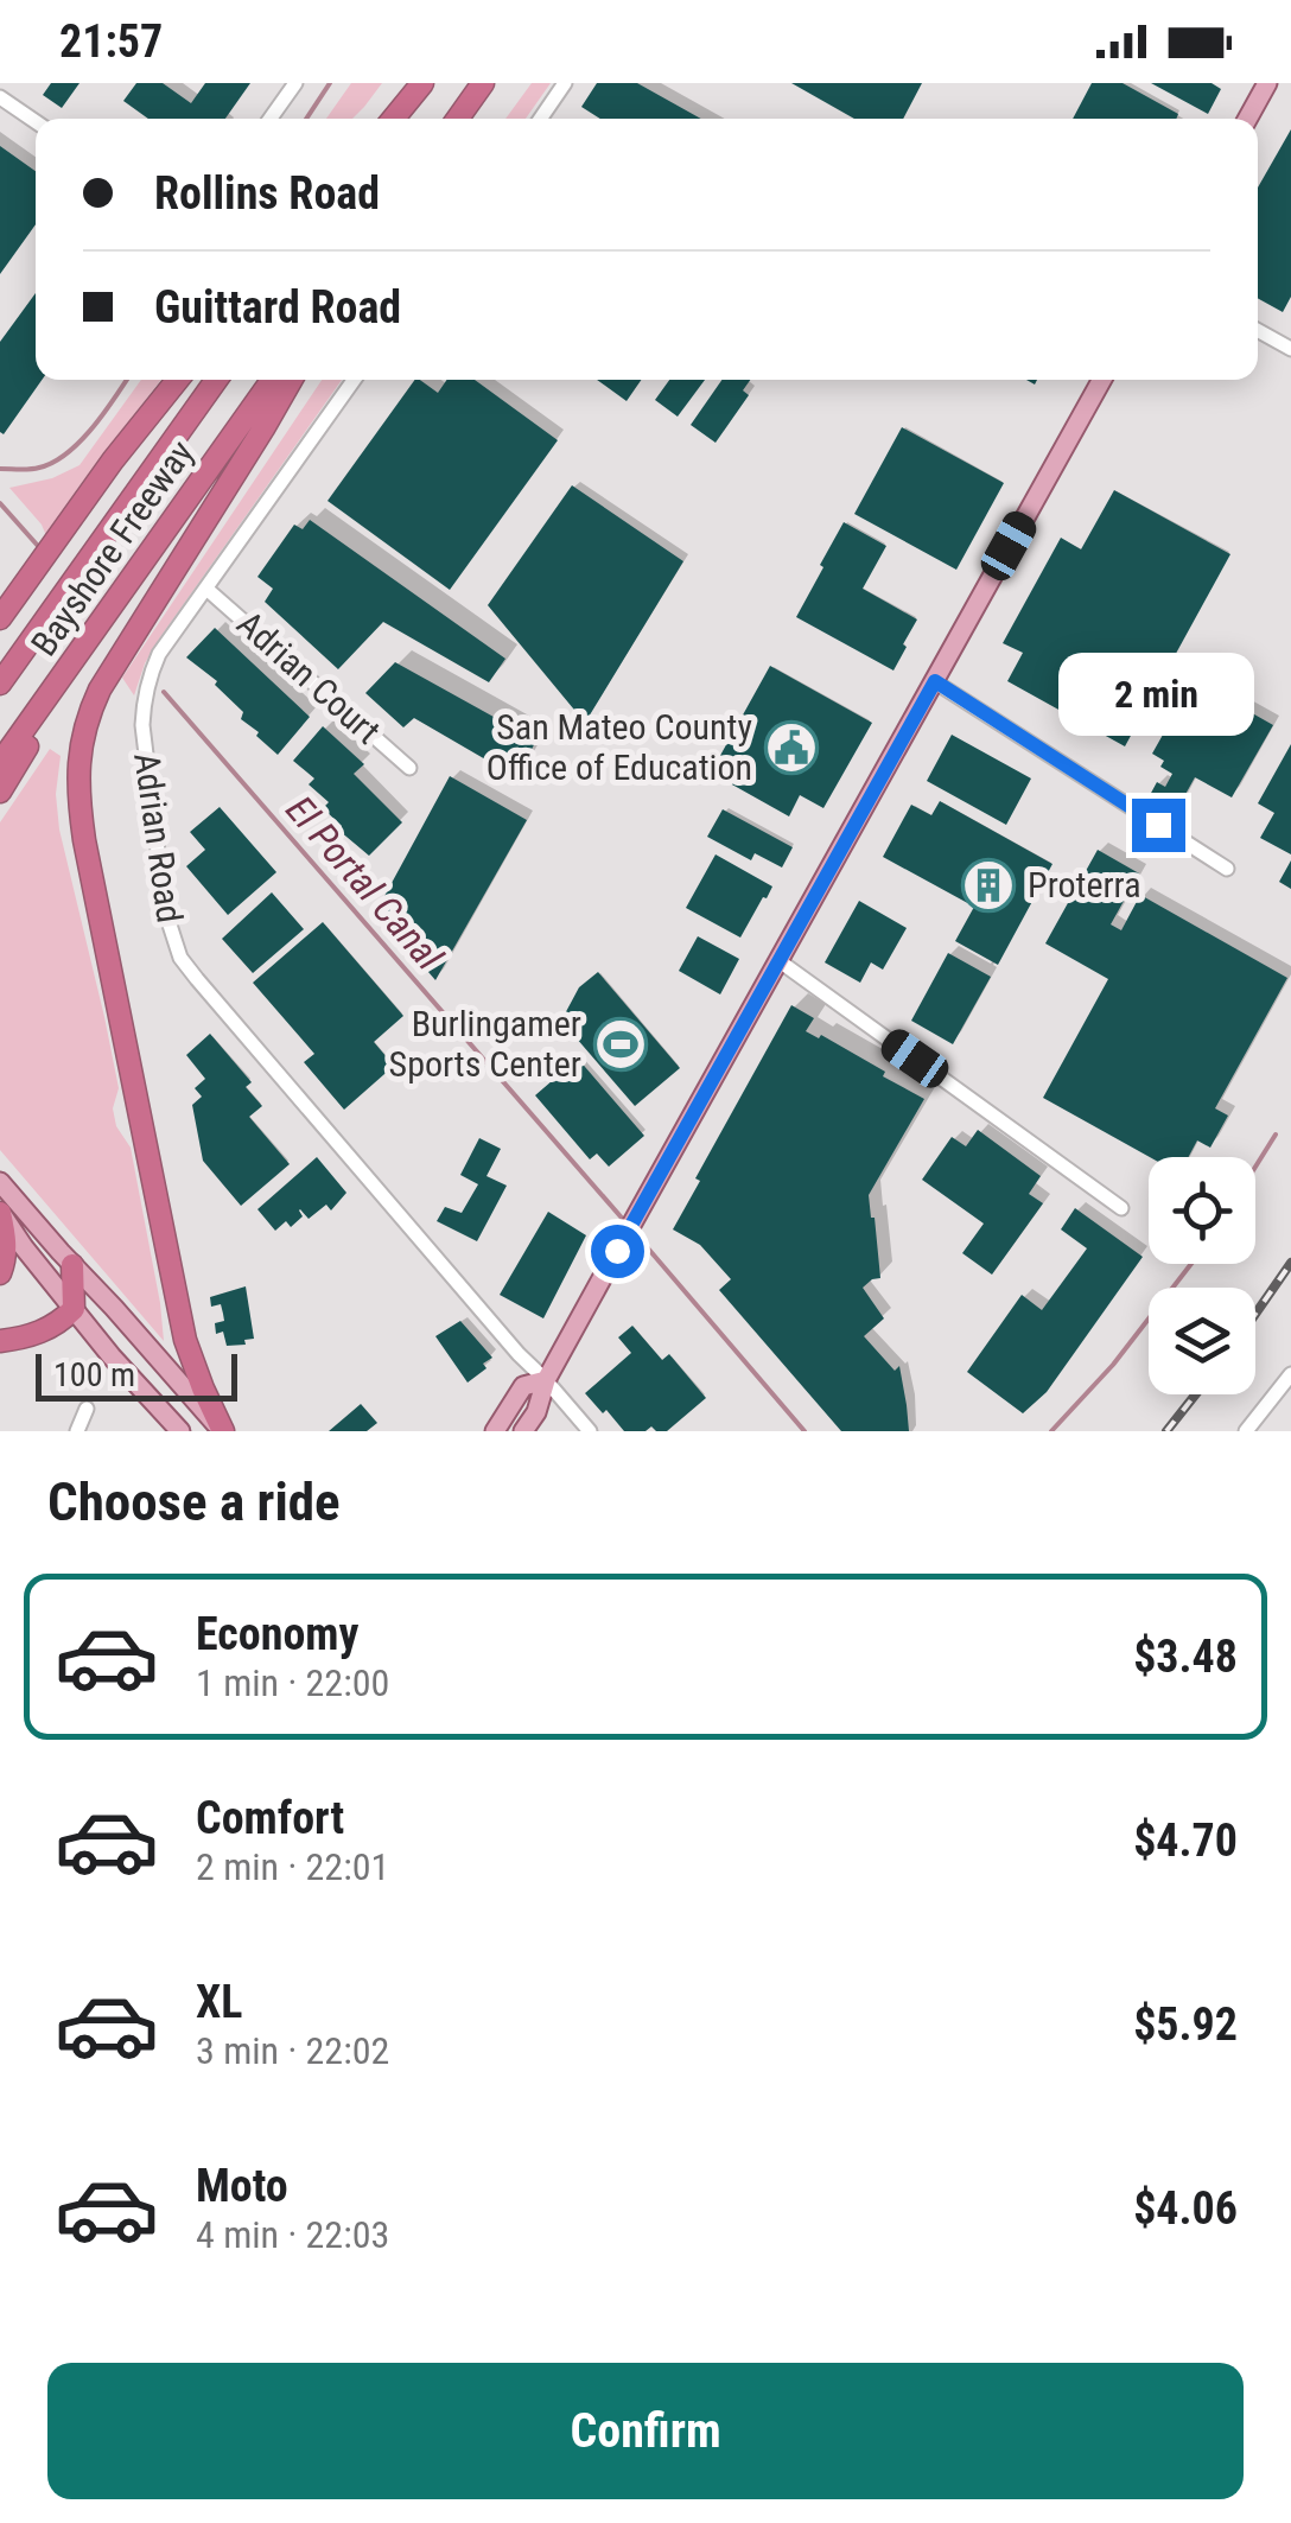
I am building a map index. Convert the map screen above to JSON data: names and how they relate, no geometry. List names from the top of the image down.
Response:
{
  "streets": {
    "highway": ["Bayshore Freeway"],
    "street": ["Adrian Court", "Adrian Road"]
  },
  "crossings": [
    ["Adrian Court", "Adrian Road"]
  ],
  "water": ["El Portal Canal"],
  "places": {
    "public building": ["San Mateo County Office of Education"],
    "building": ["Proterra"],
    "sports": ["Burlingamer Sports Center"]
  },
  "scale_bar": "100 m",
  "page": {
    "status": "21:57",
    "banner": ["Rollins Road", "Guittard Road"],
    "bubble": "2 min",
    "scale": "100 m",
    "heading": "Choose a ride",
    "list": [
      {
        "name": "Economy",
        "note": "1 min · 22:00",
        "value": "$3.48"
      },
      {
        "name": "Comfort",
        "note": "2 min · 22:01",
        "value": "$4.70"
      },
      {
        "name": "XL",
        "note": "3 min · 22:02",
        "value": "$5.92"
      },
      {
        "name": "Moto",
        "note": "4 min · 22:03",
        "value": "$4.06"
      }
    ],
    "buttons": "Confirm"
  }
}
